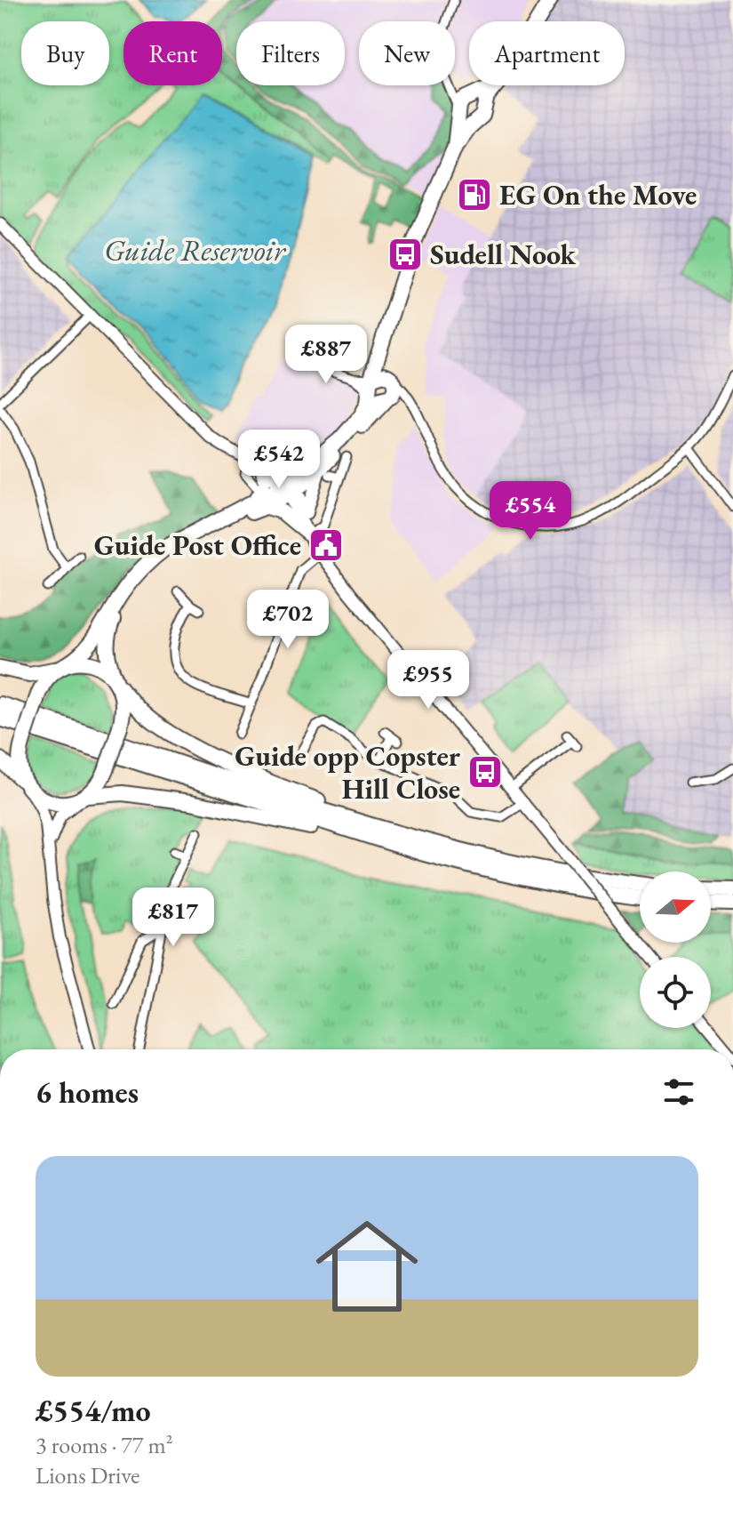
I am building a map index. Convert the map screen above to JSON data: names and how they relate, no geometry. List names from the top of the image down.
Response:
{
  "water": ["Guide Reservoir"],
  "places": {
    "fuel station": ["EG On the Move"],
    "bus stop": ["Sudell Nook", "Guide opp Copster Hill Close"],
    "public building": ["Guide Post Office"]
  },
  "north": "right",
  "page": {
    "chip": [
      "Buy",
      "Rent",
      "Filters",
      "New",
      "Apartment"
    ],
    "price": [
      "£887",
      "£542",
      "£554",
      "£702",
      "£955",
      "£817"
    ],
    "heading": "6 homes",
    "list": [
      {
        "name": "£554/mo",
        "note": "3 rooms · 77 m² · Lions Drive"
      }
    ]
  }
}
